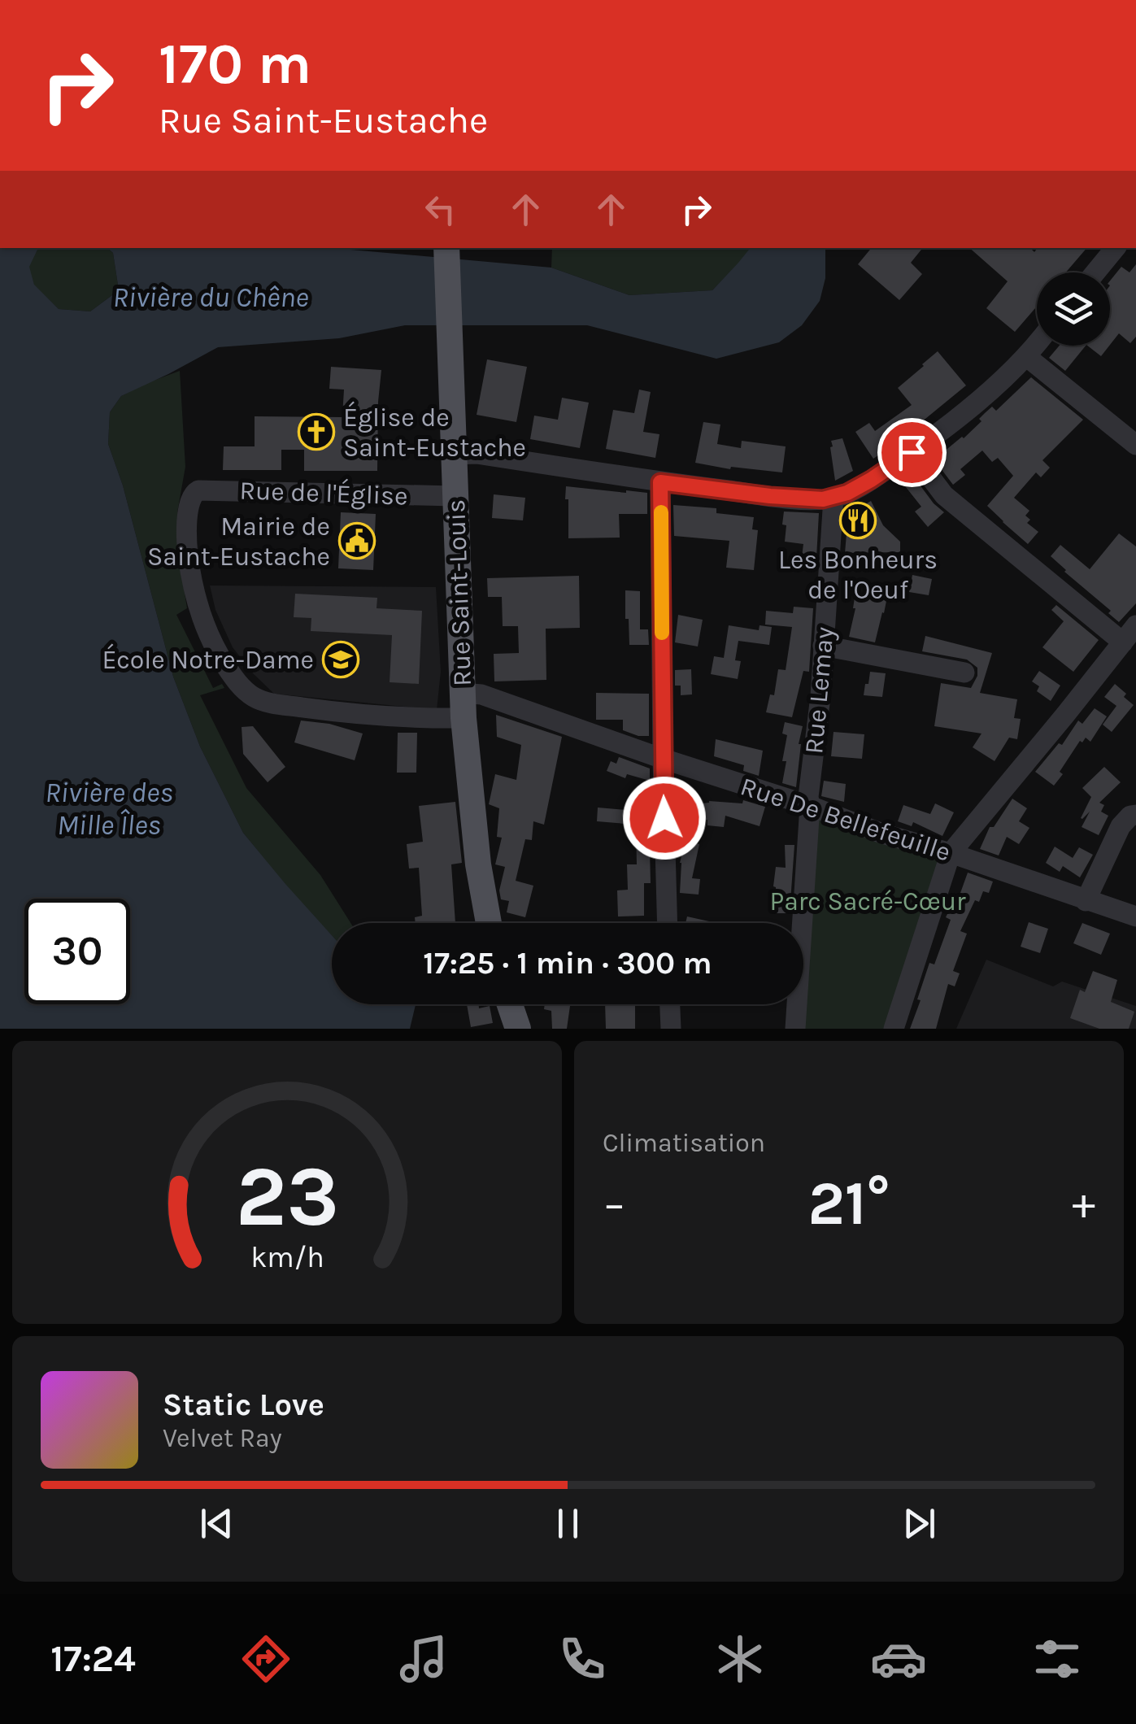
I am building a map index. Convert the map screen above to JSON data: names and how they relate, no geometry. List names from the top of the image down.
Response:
{
  "streets": {
    "main road": ["Rue Saint-Louis"],
    "street": ["Rue de l'Église", "Rue Lemay", "Rue De Bellefeuille"]
  },
  "crossings": [
    ["Rue de l'Église", "Rue Saint-Louis"],
    ["Rue de l'Église", "Rue De Bellefeuille"],
    ["Rue Saint-Louis", "Rue De Bellefeuille"],
    ["Rue Lemay", "Rue De Bellefeuille"]
  ],
  "water": ["Rivière du Chêne", "Rivière des Mille Îles"],
  "parks": ["Parc Sacré-Cœur"],
  "places": {
    "church": ["Église de Saint-Eustache"],
    "restaurant": ["Les Bonheurs de l'Oeuf"],
    "public building": ["Mairie de Saint-Eustache"],
    "school or university": ["École Notre-Dame"]
  },
  "page": {
    "turn": ["170 m", "Rue Saint-Eustache"],
    "limit": "30",
    "trip": "17:25 · 1 min · 300 m",
    "tile": "Climatisation",
    "heat": ["−", "21°", "+"],
    "song": ["Static Love", "Velvet Ray"],
    "tabs": "17:24",
    "gauge": ["23", "km/h"]
  }
}
